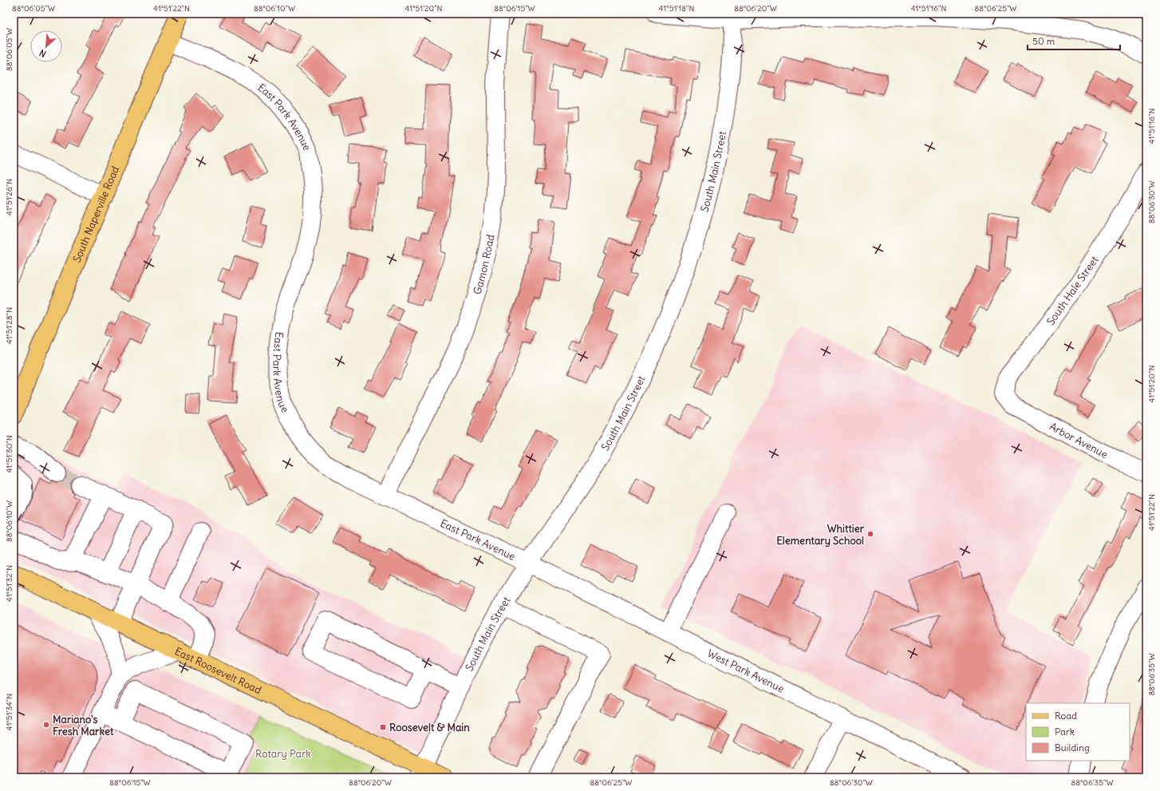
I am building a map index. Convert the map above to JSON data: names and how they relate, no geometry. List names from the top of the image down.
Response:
{
  "streets": {
    "main road": ["South Naperville Road", "East Roosevelt Road"],
    "street": [
      "East Park Avenue",
      "South Main Street",
      "Gamon Road",
      "South Hale Street",
      "Arbor Avenue",
      "West Park Avenue"
    ]
  },
  "crossings": [
    ["East Park Avenue", "South Main Street"],
    ["East Park Avenue", "South Naperville Road"],
    ["East Park Avenue", "Gamon Road"],
    ["East Park Avenue", "West Park Avenue"],
    ["South Main Street", "East Roosevelt Road"],
    ["South Main Street", "West Park Avenue"],
    ["South Hale Street", "Arbor Avenue"]
  ],
  "parks": ["Rotary Park"],
  "places": {
    "other": ["Whittier Elementary School", "Mariano's Fresh Market"],
    "transit": ["Roosevelt & Main"]
  },
  "legend": ["Road", "Park", "Building"],
  "scale_bar": "50 m",
  "north": "bottom left",
  "coordinates": [
    "88°06'05\"W",
    "41°51'22\"N",
    "88°06'10\"W",
    "41°51'20\"N",
    "88°06'15\"W",
    "41°51'18\"N",
    "88°06'20\"W",
    "41°51'16\"N",
    "88°06'25\"W",
    "41°51'26\"N",
    "88°06'30\"W",
    "41°51'28\"N",
    "41°51'30\"N",
    "41°51'32\"N",
    "88°06'35\"W",
    "41°51'34\"N"
  ]
}
